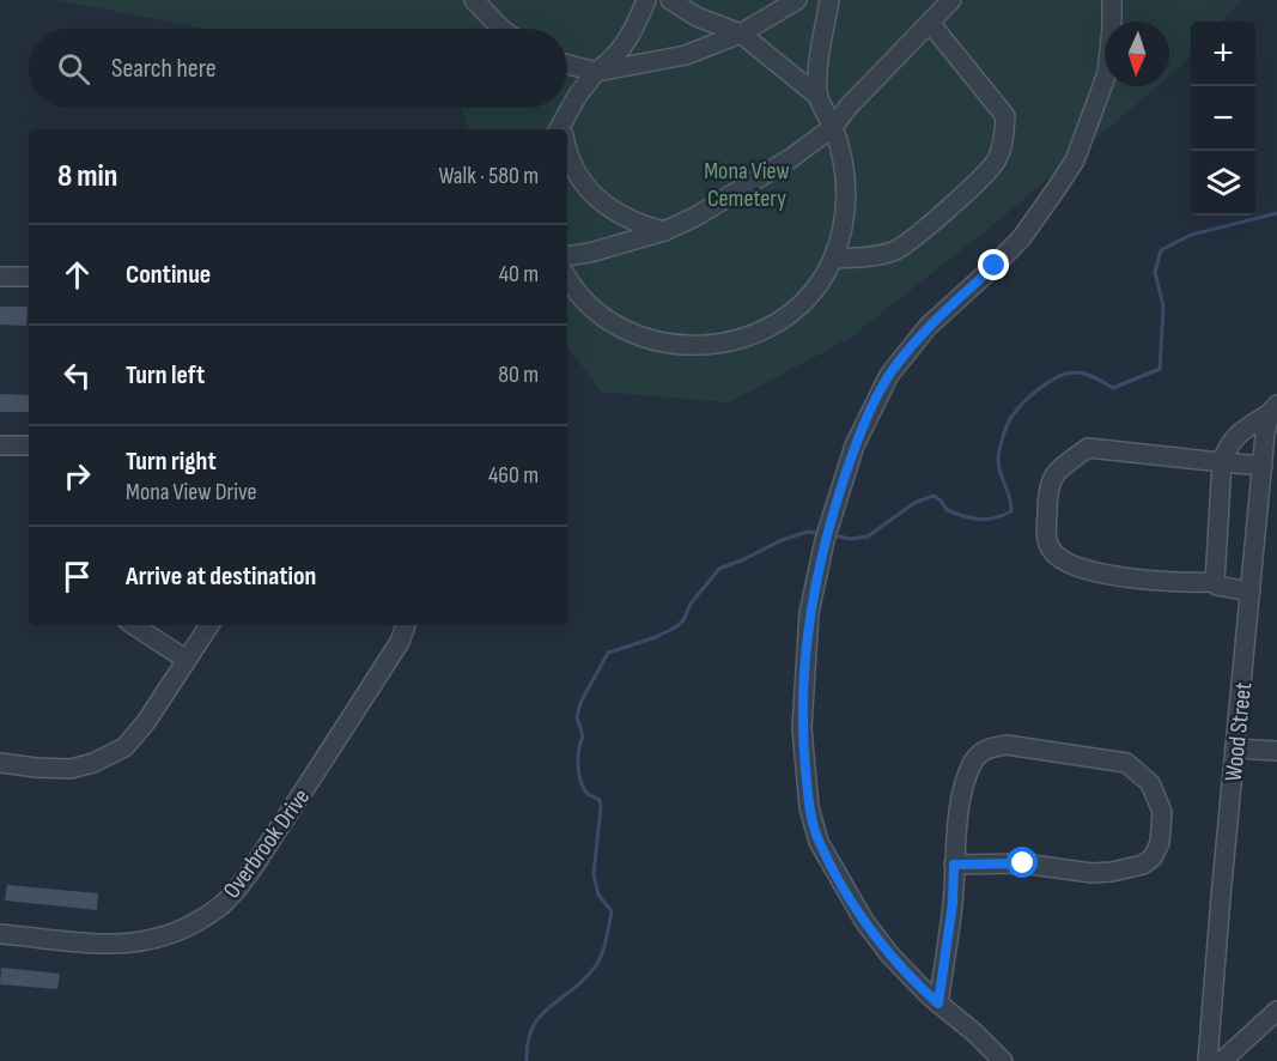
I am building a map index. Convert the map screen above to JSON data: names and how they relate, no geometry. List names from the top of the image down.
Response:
{
  "streets": {
    "street": ["Wood Street", "Overbrook Drive"]
  },
  "parks": ["Mona View Cemetery"],
  "north": "bottom",
  "page": {
    "map_buttons": ["+", "−"],
    "search": "Search here",
    "heading": ["8 min", "Walk · 580 m"],
    "list": [
      ["Continue", "40 m"],
      ["Turn left", "80 m"],
      ["Turn right", "Mona View Drive", "460 m"],
      "Arrive at destination"
    ]
  }
}
